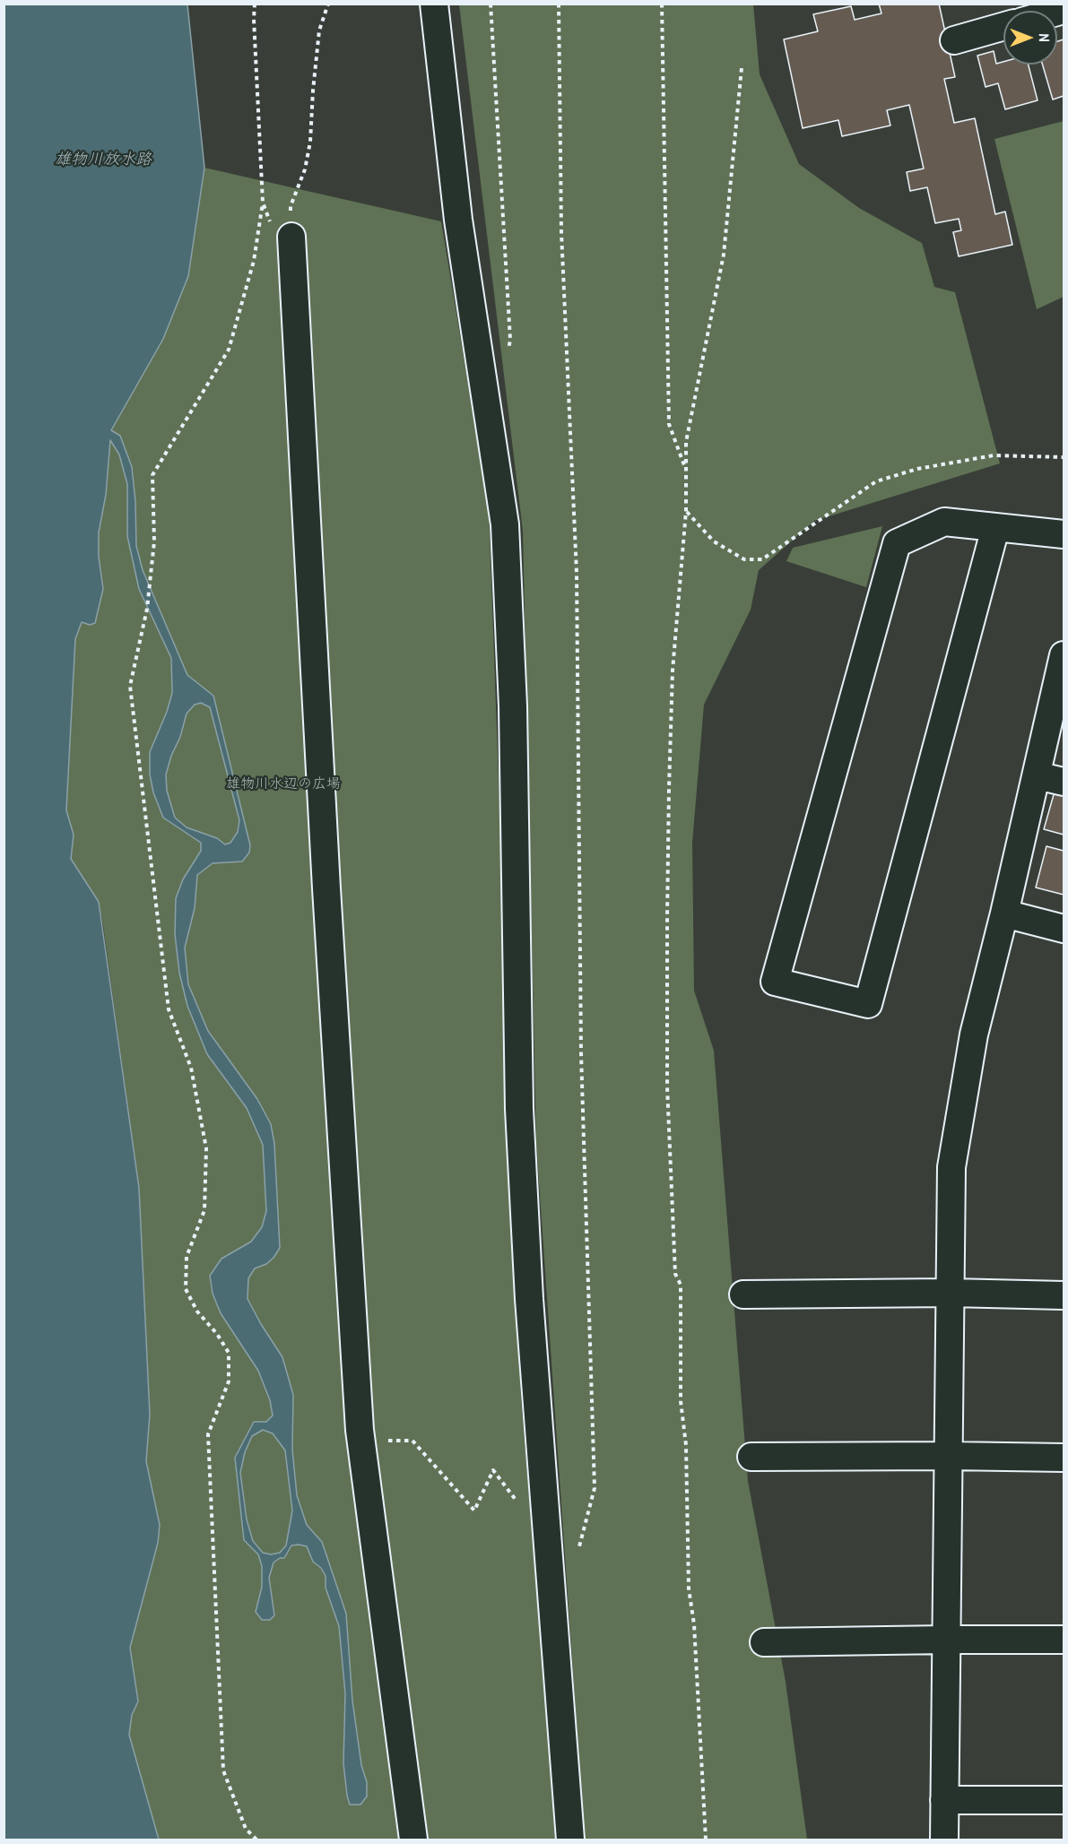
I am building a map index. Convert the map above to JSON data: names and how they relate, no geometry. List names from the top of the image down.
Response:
{
  "water": ["雄物川放水路"],
  "parks": ["雄物川水辺の広場"],
  "north": "right"
}
